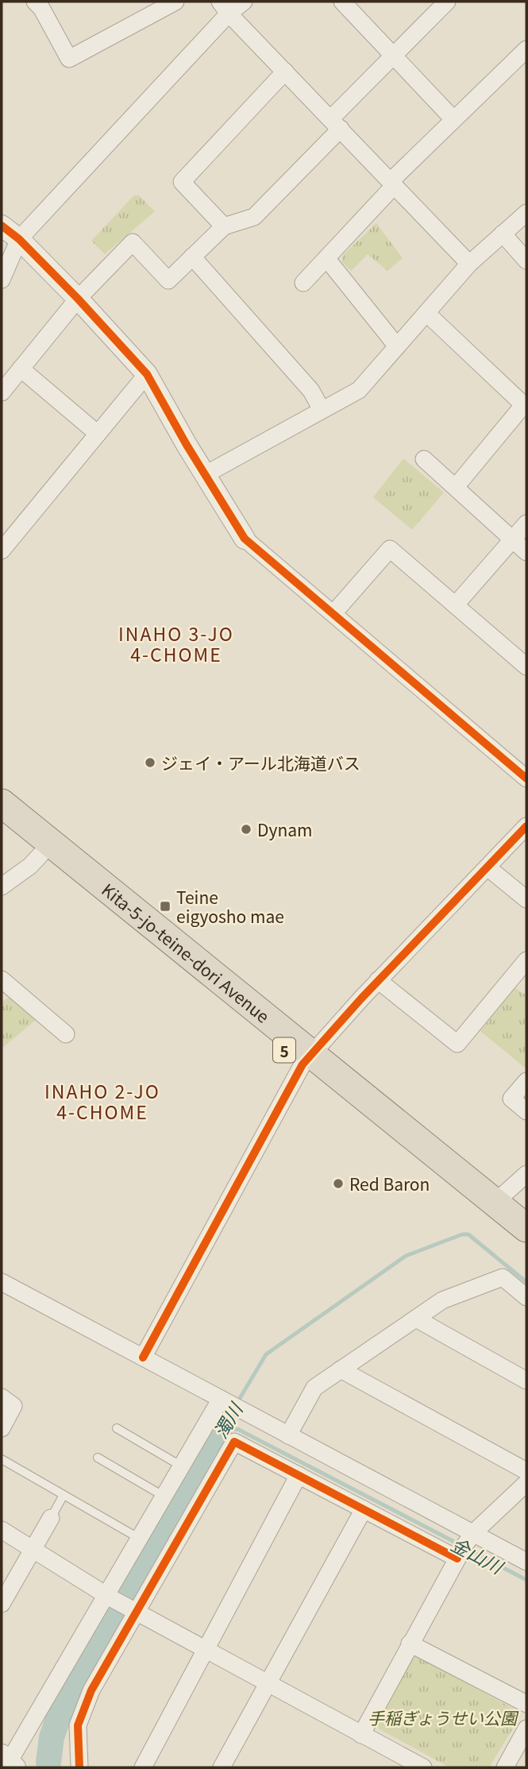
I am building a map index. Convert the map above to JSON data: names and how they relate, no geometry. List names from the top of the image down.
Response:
{
  "streets": {
    "highway": ["Kita-5-jo-teine-dori Avenue", "5"]
  },
  "districts": ["INAHO 3-JO 4-CHOME", "INAHO 2-JO 4-CHOME"],
  "water": ["濁川", "金山川"],
  "parks": ["手稲ぎょうせい公園"],
  "places": {
    "other": ["ジェイ・アール北海道バス", "Dynam", "Red Baron"],
    "transit": ["Teine eigyosho mae"]
  }
}
